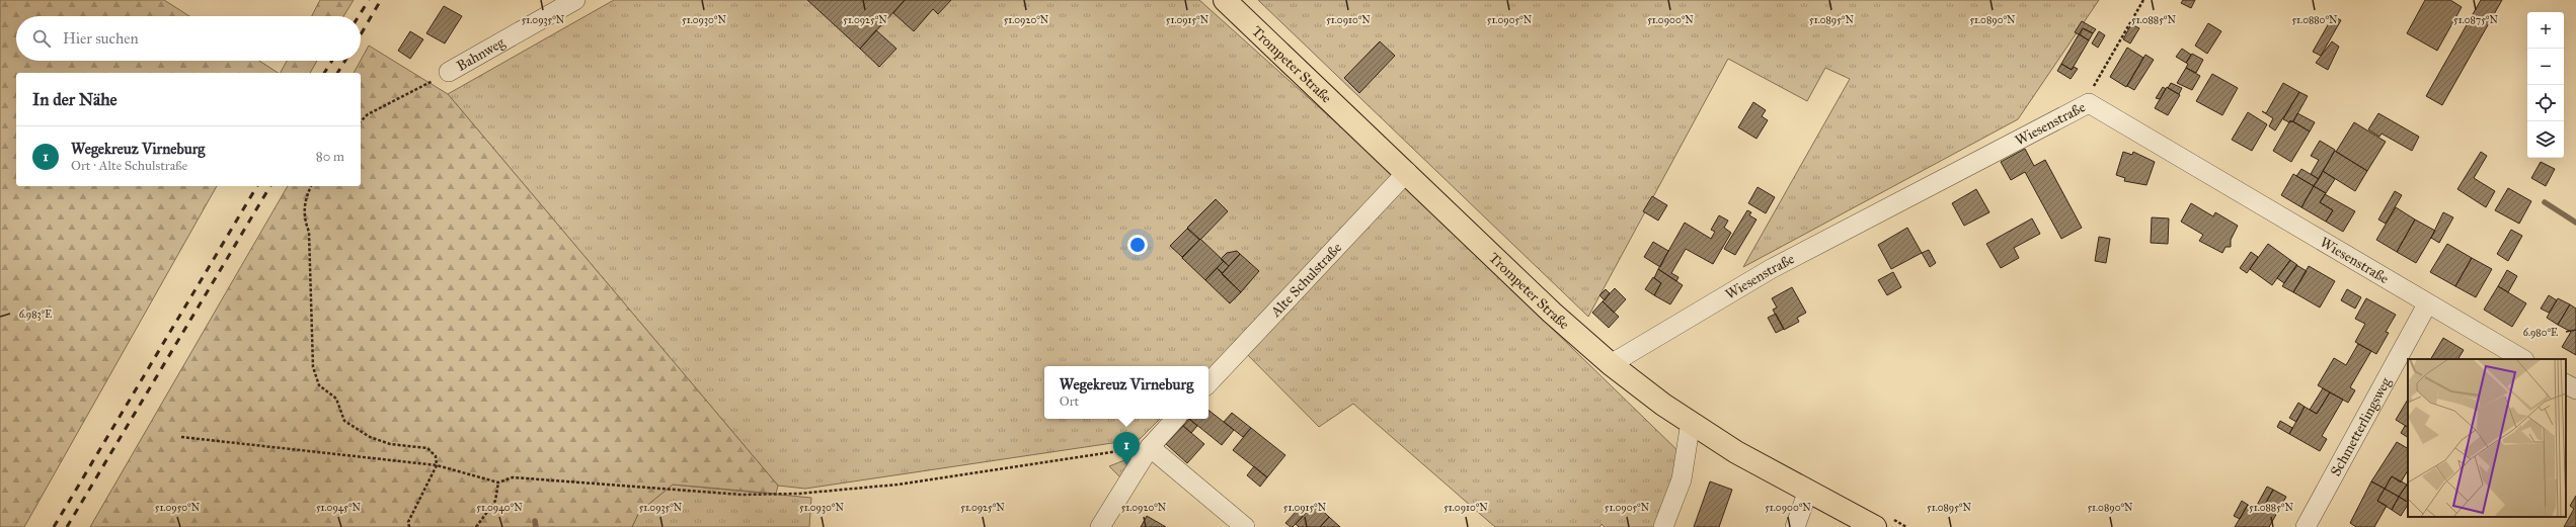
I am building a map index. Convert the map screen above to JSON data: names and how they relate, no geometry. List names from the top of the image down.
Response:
{
  "streets": {
    "main road": ["Trompeter Straße"],
    "street": [
      "Bahnweg",
      "Wiesenstraße",
      "Alte Schulstraße",
      "Schmetterlingsweg"
    ]
  },
  "crossings": [
    ["Trompeter Straße", "Wiesenstraße"],
    ["Trompeter Straße", "Alte Schulstraße"],
    ["Wiesenstraße", "Schmetterlingsweg"]
  ],
  "page": {
    "map_buttons": ["+", "−"],
    "search": "Hier suchen",
    "heading": "In der Nähe",
    "list": [
      {
        "mark": "1",
        "name": "Wegekreuz Virneburg",
        "note": "Ort · Alte Schulstraße",
        "value": "80 m"
      }
    ],
    "popup": ["Wegekreuz Virneburg", "Ort"],
    "pins": "1"
  },
  "coordinates": [
    "51.0935°N",
    "51.0930°N",
    "51.0925°N",
    "51.0920°N",
    "51.0915°N",
    "51.0910°N",
    "51.0905°N",
    "51.0900°N",
    "51.0895°N",
    "51.0885°N",
    "51.0880°N",
    "51.0875°N",
    "51.0890°N",
    "6.983°E",
    "6.980°E",
    "51.0950°N",
    "51.0945°N",
    "51.0940°N"
  ]
}
